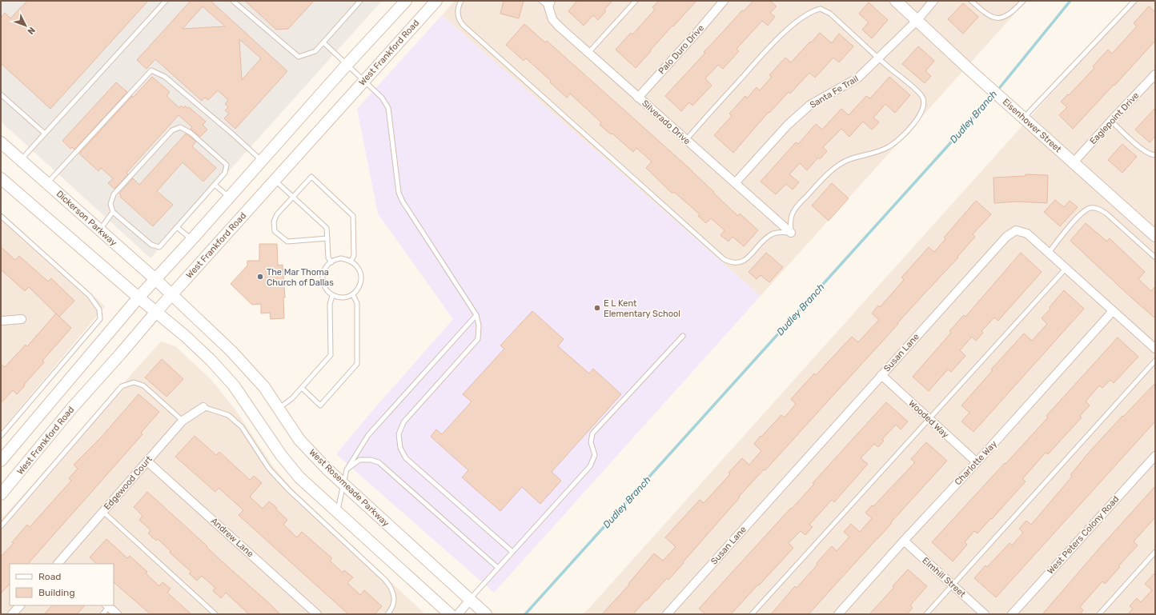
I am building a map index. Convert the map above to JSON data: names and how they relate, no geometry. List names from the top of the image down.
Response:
{
  "streets": {
    "main road": [
      "West Frankford Road",
      "Eisenhower Street",
      "Dickerson Parkway",
      "West Rosemeade Parkway"
    ],
    "street": [
      "Palo Duro Drive",
      "Santa Fe Trail",
      "Eaglepoint Drive",
      "Silverado Drive",
      "Susan Lane",
      "Wooded Way",
      "Charlotte Way",
      "Edgewood Court",
      "West Peters Colony Road",
      "Andrew Lane",
      "Elmhill Street"
    ]
  },
  "crossings": [
    ["Palo Duro Drive", "Silverado Drive"],
    ["West Frankford Road", "Dickerson Parkway"],
    ["West Frankford Road", "West Rosemeade Parkway"],
    ["Santa Fe Trail", "Silverado Drive"],
    ["Santa Fe Trail", "Eisenhower Street"],
    ["Eaglepoint Drive", "Eisenhower Street"],
    ["Dickerson Parkway", "West Rosemeade Parkway"],
    ["Susan Lane", "Wooded Way"],
    ["Susan Lane", "Charlotte Way"],
    ["Wooded Way", "Charlotte Way"],
    ["Charlotte Way", "Elmhill Street"],
    ["Edgewood Court", "Andrew Lane"]
  ],
  "water": ["Dudley Branch"],
  "places": ["The Mar Thoma Church of Dallas", "E L Kent Elementary School"],
  "legend": ["Road", "Building"],
  "north": "bottom right"
}
